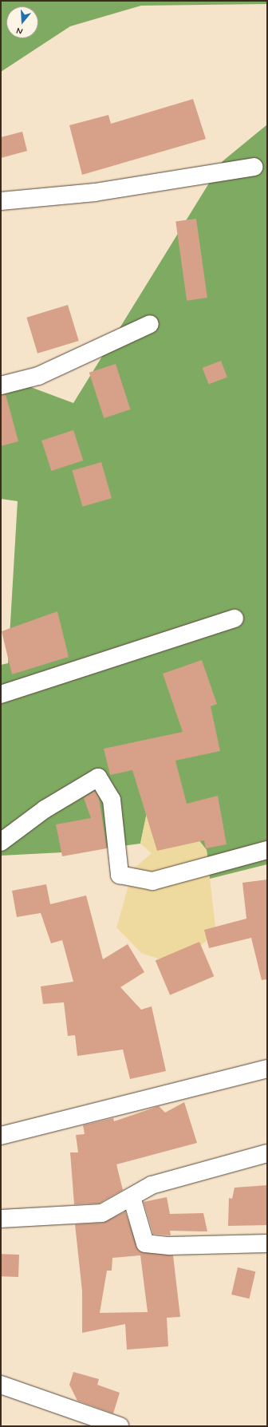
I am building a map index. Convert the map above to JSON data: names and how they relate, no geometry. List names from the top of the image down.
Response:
{
  "north": "bottom"
}
